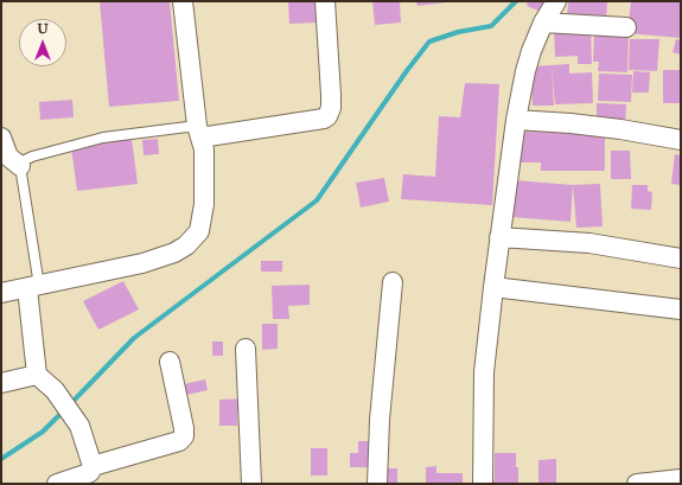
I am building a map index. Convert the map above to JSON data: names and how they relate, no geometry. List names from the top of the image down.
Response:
{
  "north": "top"
}
